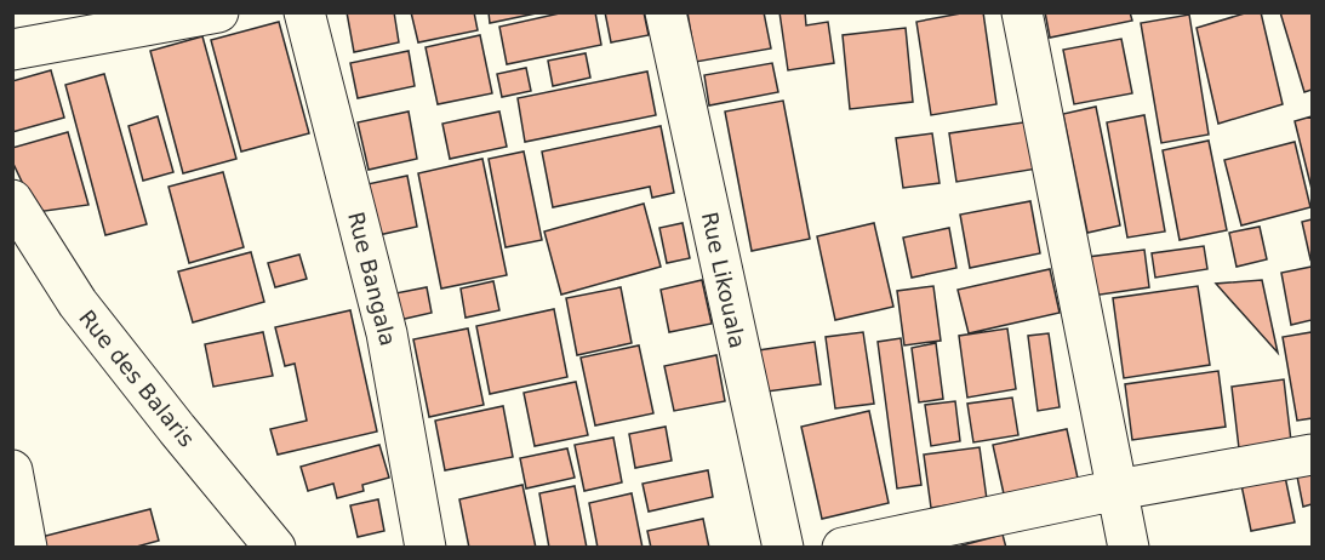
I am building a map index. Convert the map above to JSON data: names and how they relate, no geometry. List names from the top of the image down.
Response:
{
  "streets": {
    "street": ["Rue Bangala", "Rue Likouala", "Rue des Balaris"]
  }
}
